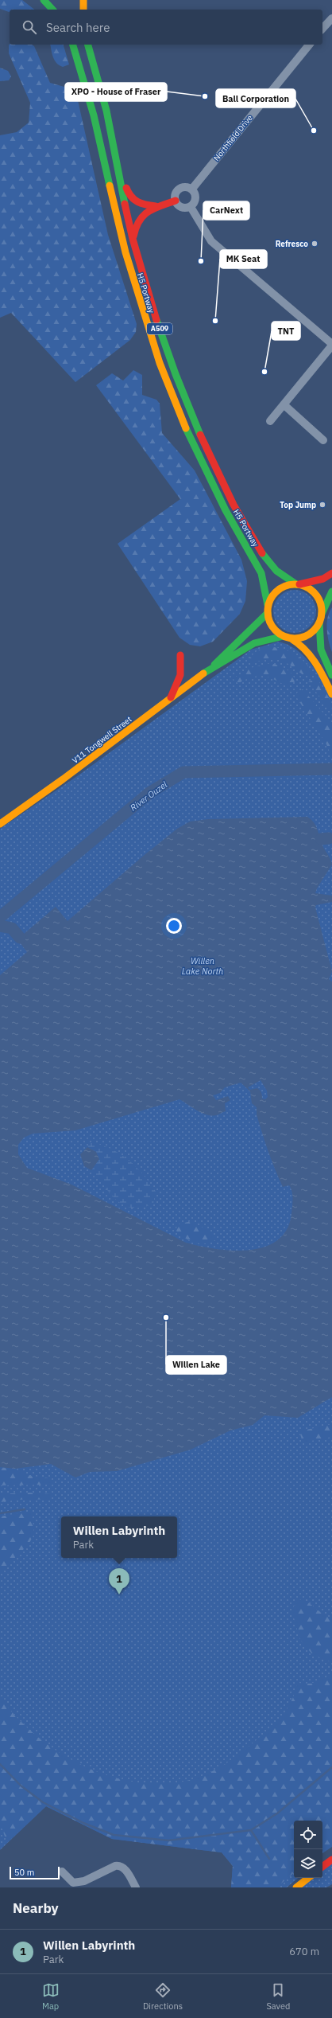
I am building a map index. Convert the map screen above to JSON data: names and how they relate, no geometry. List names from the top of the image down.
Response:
{
  "streets": {
    "main road": ["H5 Portway", "A509", "V11 Tongwell Street"],
    "street": ["Northfield Drive"]
  },
  "crossings": [
    ["H5 Portway", "A509"],
    ["H5 Portway", "V11 Tongwell Street"],
    ["A509", "V11 Tongwell Street"]
  ],
  "water": ["River Ouzel", "Willen Lake North"],
  "places": [
    "XPO - House of Fraser",
    "Ball Corporation",
    "Refresco",
    "CarNext",
    "MK Seat",
    "TNT",
    "Top Jump",
    "Willen Lake"
  ],
  "scale_bar": "50 m",
  "page": {
    "search": "Search here",
    "popup": ["Willen Labyrinth", "Park"],
    "pins": "1",
    "scale": "50 m",
    "heading": "Nearby",
    "list": [
      {
        "mark": "1",
        "name": "Willen Labyrinth",
        "note": "Park",
        "value": "670 m"
      }
    ],
    "nav": ["Map", "Directions", "Saved"]
  }
}
